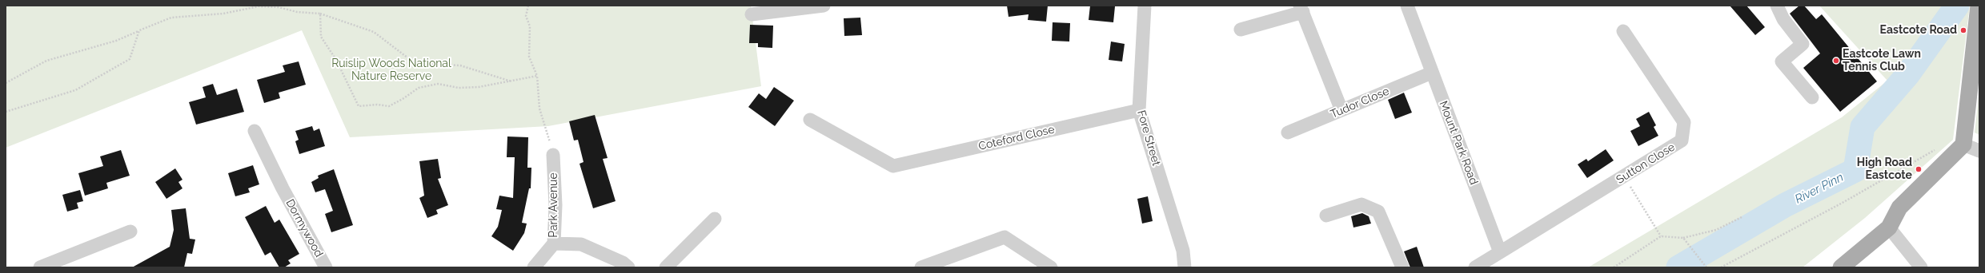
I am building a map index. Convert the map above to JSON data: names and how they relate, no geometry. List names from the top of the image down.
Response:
{
  "streets": {
    "street": [
      "Tudor Close",
      "Coteford Close",
      "Fore Street",
      "Mount Park Road",
      "Sutton Close",
      "Park Avenue",
      "Dormywood"
    ]
  },
  "crossings": [
    ["Tudor Close", "Mount Park Road"],
    ["Coteford Close", "Fore Street"],
    ["Mount Park Road", "Sutton Close"]
  ],
  "water": ["River Pinn"],
  "parks": ["Ruislip Woods National Nature Reserve"],
  "places": ["Eastcote Road", "Eastcote Lawn Tennis Club", "High Road Eastcote"]
}
